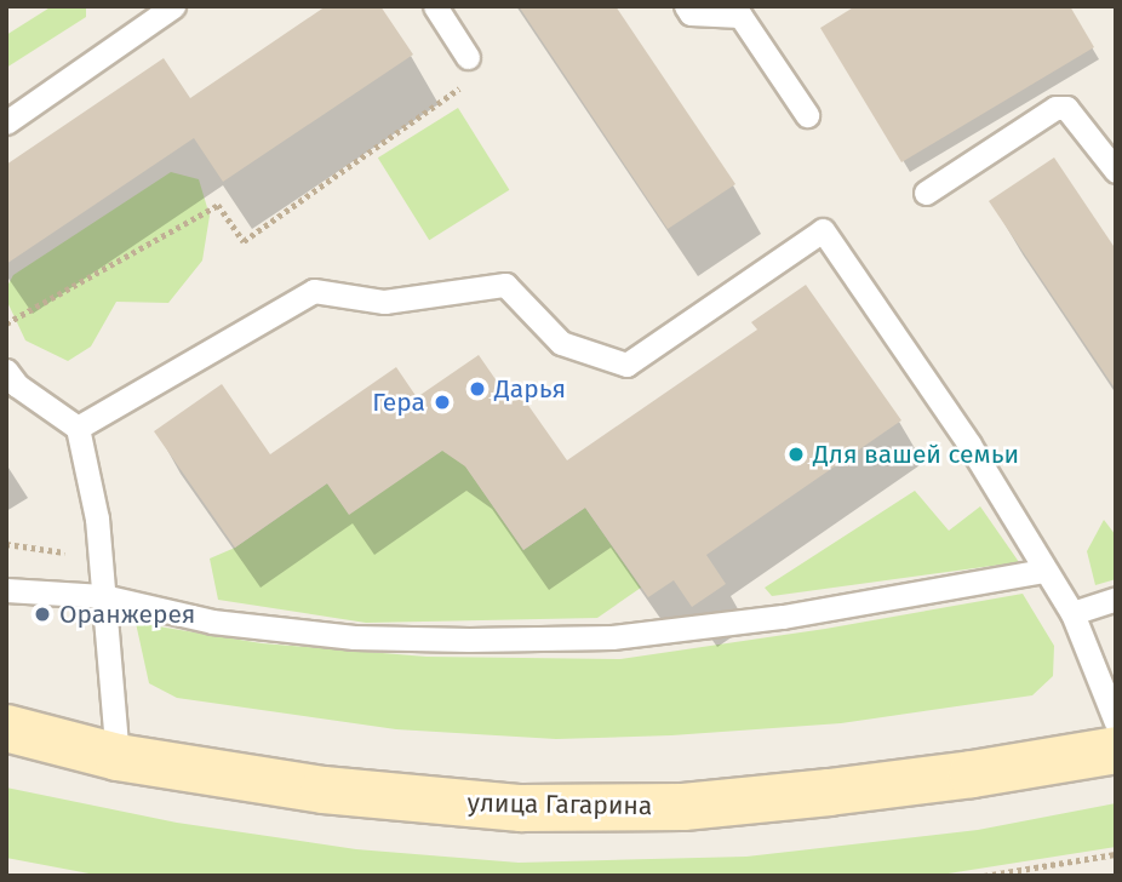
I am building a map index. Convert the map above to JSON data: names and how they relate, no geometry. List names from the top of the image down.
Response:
{
  "streets": {
    "main road": ["улица Гагарина"]
  },
  "places": [
    "Дарья",
    "Гера",
    "Для вашей семьи",
    "Оранжерея"
  ]
}
